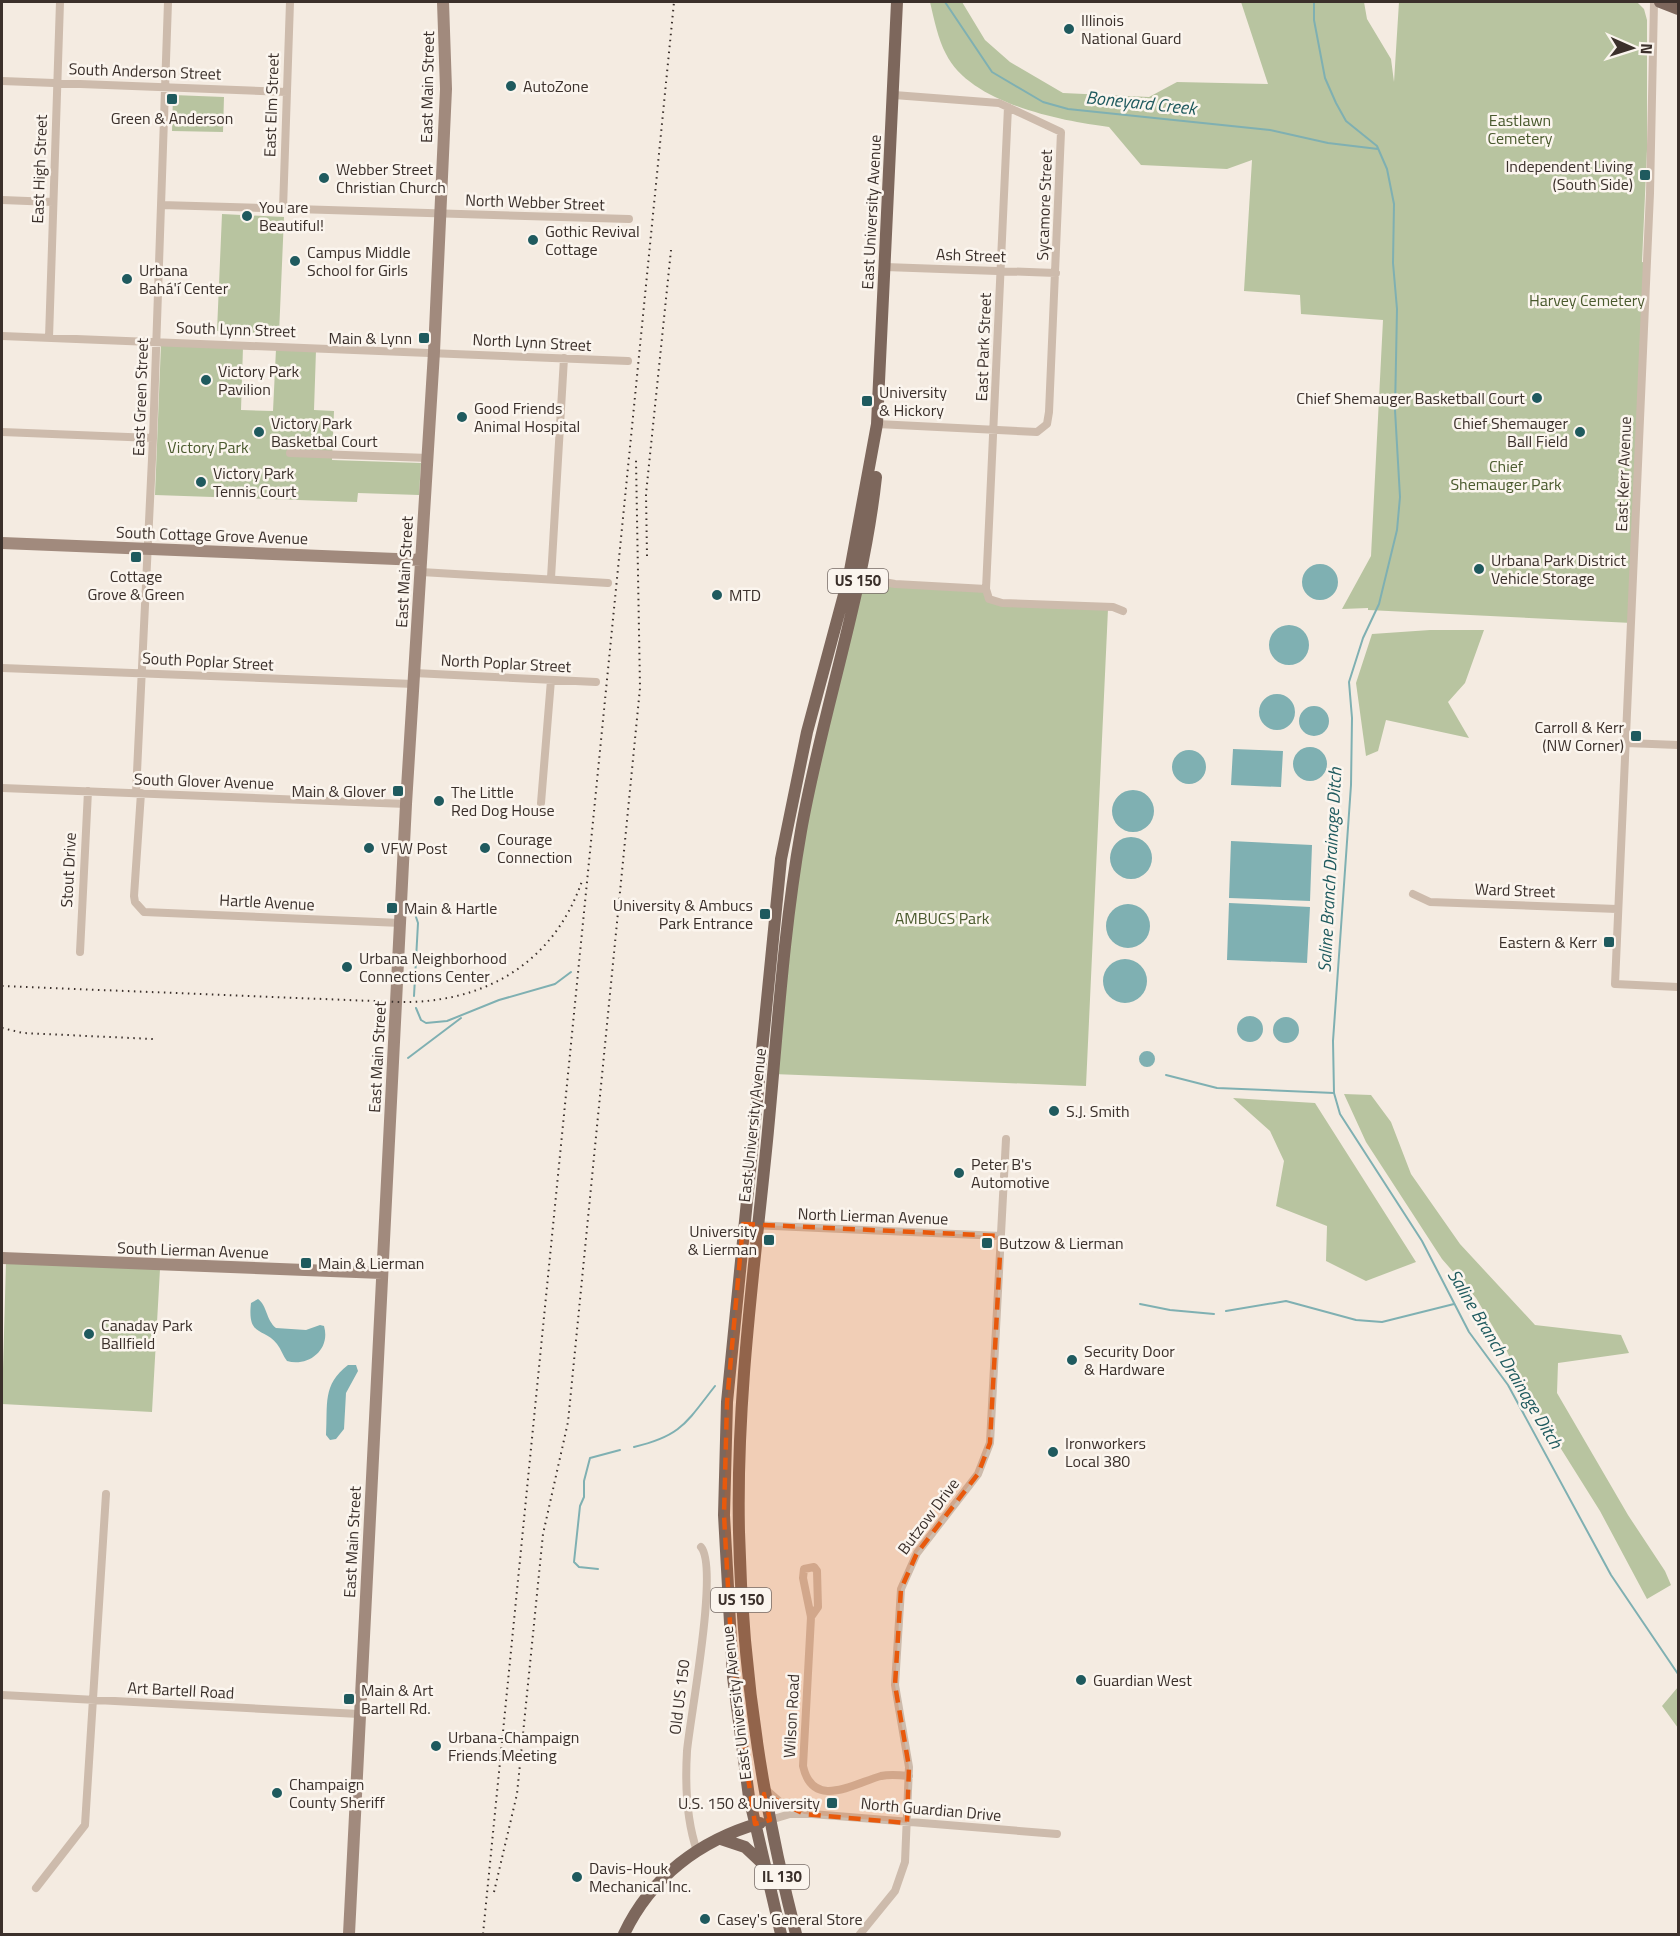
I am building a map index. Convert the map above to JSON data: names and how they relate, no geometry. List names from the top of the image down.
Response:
{
  "streets": {
    "main road": [
      "East Main Street",
      "East University Avenue",
      "South Cottage Grove Avenue",
      "US 150",
      "South Lierman Avenue",
      "IL 130"
    ],
    "street": [
      "South Anderson Street",
      "East Elm Street",
      "East High Street",
      "North Webber Street",
      "Sycamore Street",
      "Ash Street",
      "South Lynn Street",
      "North Lynn Street",
      "East Park Street",
      "East Green Street",
      "East Kerr Avenue",
      "South Poplar Street",
      "North Poplar Street",
      "South Glover Avenue",
      "Stout Drive",
      "Ward Street",
      "Hartle Avenue",
      "North Lierman Avenue",
      "Butzow Drive",
      "Art Bartell Road",
      "Old US 150",
      "Wilson Road",
      "North Guardian Drive"
    ]
  },
  "crossings": [
    ["South Anderson Street", "East Elm Street"],
    ["South Anderson Street", "East High Street"],
    ["South Anderson Street", "East Green Street"],
    ["East Main Street", "North Webber Street"],
    ["East Main Street", "South Lynn Street"],
    ["East Main Street", "North Lynn Street"],
    ["East Main Street", "South Cottage Grove Avenue"],
    ["East Main Street", "South Poplar Street"],
    ["East Main Street", "North Poplar Street"],
    ["East Main Street", "South Glover Avenue"],
    ["East Main Street", "Hartle Avenue"],
    ["East Main Street", "South Lierman Avenue"],
    ["East Main Street", "Art Bartell Road"],
    ["East Elm Street", "North Webber Street"],
    ["East High Street", "South Lynn Street"],
    ["North Webber Street", "East Green Street"],
    ["Sycamore Street", "East University Avenue"],
    ["Sycamore Street", "Ash Street"],
    ["Sycamore Street", "East Park Street"],
    ["East University Avenue", "Ash Street"],
    ["East University Avenue", "North Lierman Avenue"],
    ["East University Avenue", "North Guardian Drive"],
    ["East University Avenue", "IL 130"],
    ["Ash Street", "East Park Street"],
    ["South Lynn Street", "North Lynn Street"],
    ["South Lynn Street", "East Green Street"],
    ["East Green Street", "South Cottage Grove Avenue"],
    ["East Green Street", "South Poplar Street"],
    ["East Green Street", "South Glover Avenue"],
    ["East Green Street", "Hartle Avenue"],
    ["East Kerr Avenue", "Ward Street"],
    ["South Poplar Street", "North Poplar Street"],
    ["South Glover Avenue", "Stout Drive"],
    ["North Lierman Avenue", "Butzow Drive"],
    ["Butzow Drive", "Wilson Road"],
    ["Butzow Drive", "North Guardian Drive"],
    ["North Guardian Drive", "IL 130"]
  ],
  "water": ["Boneyard Creek", "Saline Branch Drainage Ditch"],
  "parks": [
    "Eastlawn Cemetery",
    "Harvey Cemetery",
    "Victory Park",
    "Chief Shemauger Park",
    "AMBUCS Park"
  ],
  "places": {
    "other": [
      "Illinois National Guard",
      "AutoZone",
      "Webber Street Christian Church",
      "You are Beautiful!",
      "Gothic Revival Cottage",
      "Campus Middle School for Girls",
      "Urbana Bahá'í Center",
      "Victory Park Pavilion",
      "Chief Shemauger Basketball Court",
      "Good Friends Animal Hospital",
      "Victory Park Basketbal Court",
      "Chief Shemauger Ball Field",
      "Victory Park Tennis Court",
      "Urbana Park District Vehicle Storage",
      "MTD",
      "The Little Red Dog House",
      "VFW Post",
      "Courage Connection",
      "Urbana Neighborhood Connections Center",
      "S.J. Smith",
      "Peter B's Automotive",
      "Canaday Park Ballfield",
      "Security Door & Hardware",
      "Ironworkers Local 380",
      "Guardian West",
      "Urbana-Champaign Friends Meeting",
      "Champaign County Sheriff",
      "Davis-Houk Mechanical Inc.",
      "Casey's General Store"
    ],
    "transit": [
      "Green & Anderson",
      "Independent Living (South Side)",
      "Main & Lynn",
      "University & Hickory",
      "Cottage Grove & Green",
      "Carroll & Kerr (NW Corner)",
      "Main & Glover",
      "Main & Hartle",
      "University & Ambucs Park Entrance",
      "Eastern & Kerr",
      "University & Lierman",
      "Butzow & Lierman",
      "Main & Lierman",
      "Main & Art Bartell Rd.",
      "U.S. 150 & University"
    ]
  },
  "north": "right"
}
